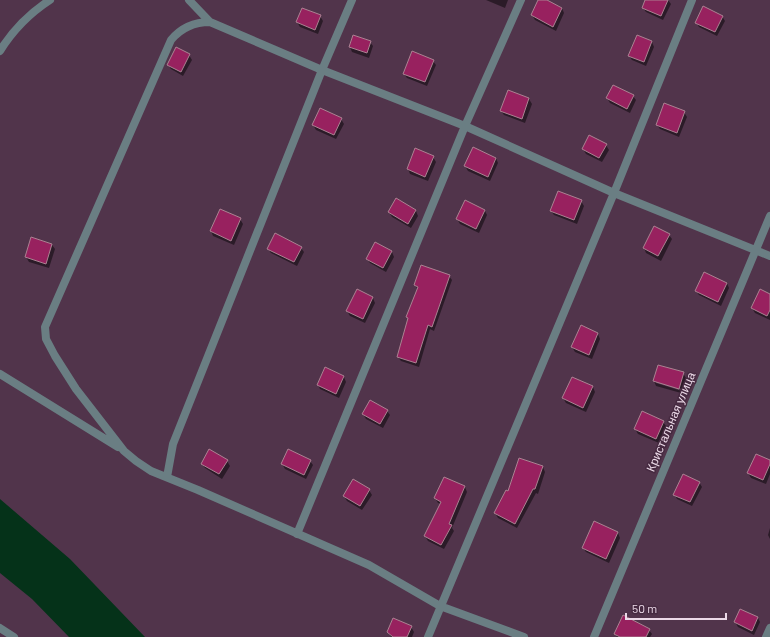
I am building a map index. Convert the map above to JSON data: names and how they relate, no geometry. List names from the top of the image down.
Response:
{
  "streets": {
    "street": ["Кристальная улица"]
  },
  "scale_bar": "50 m"
}
